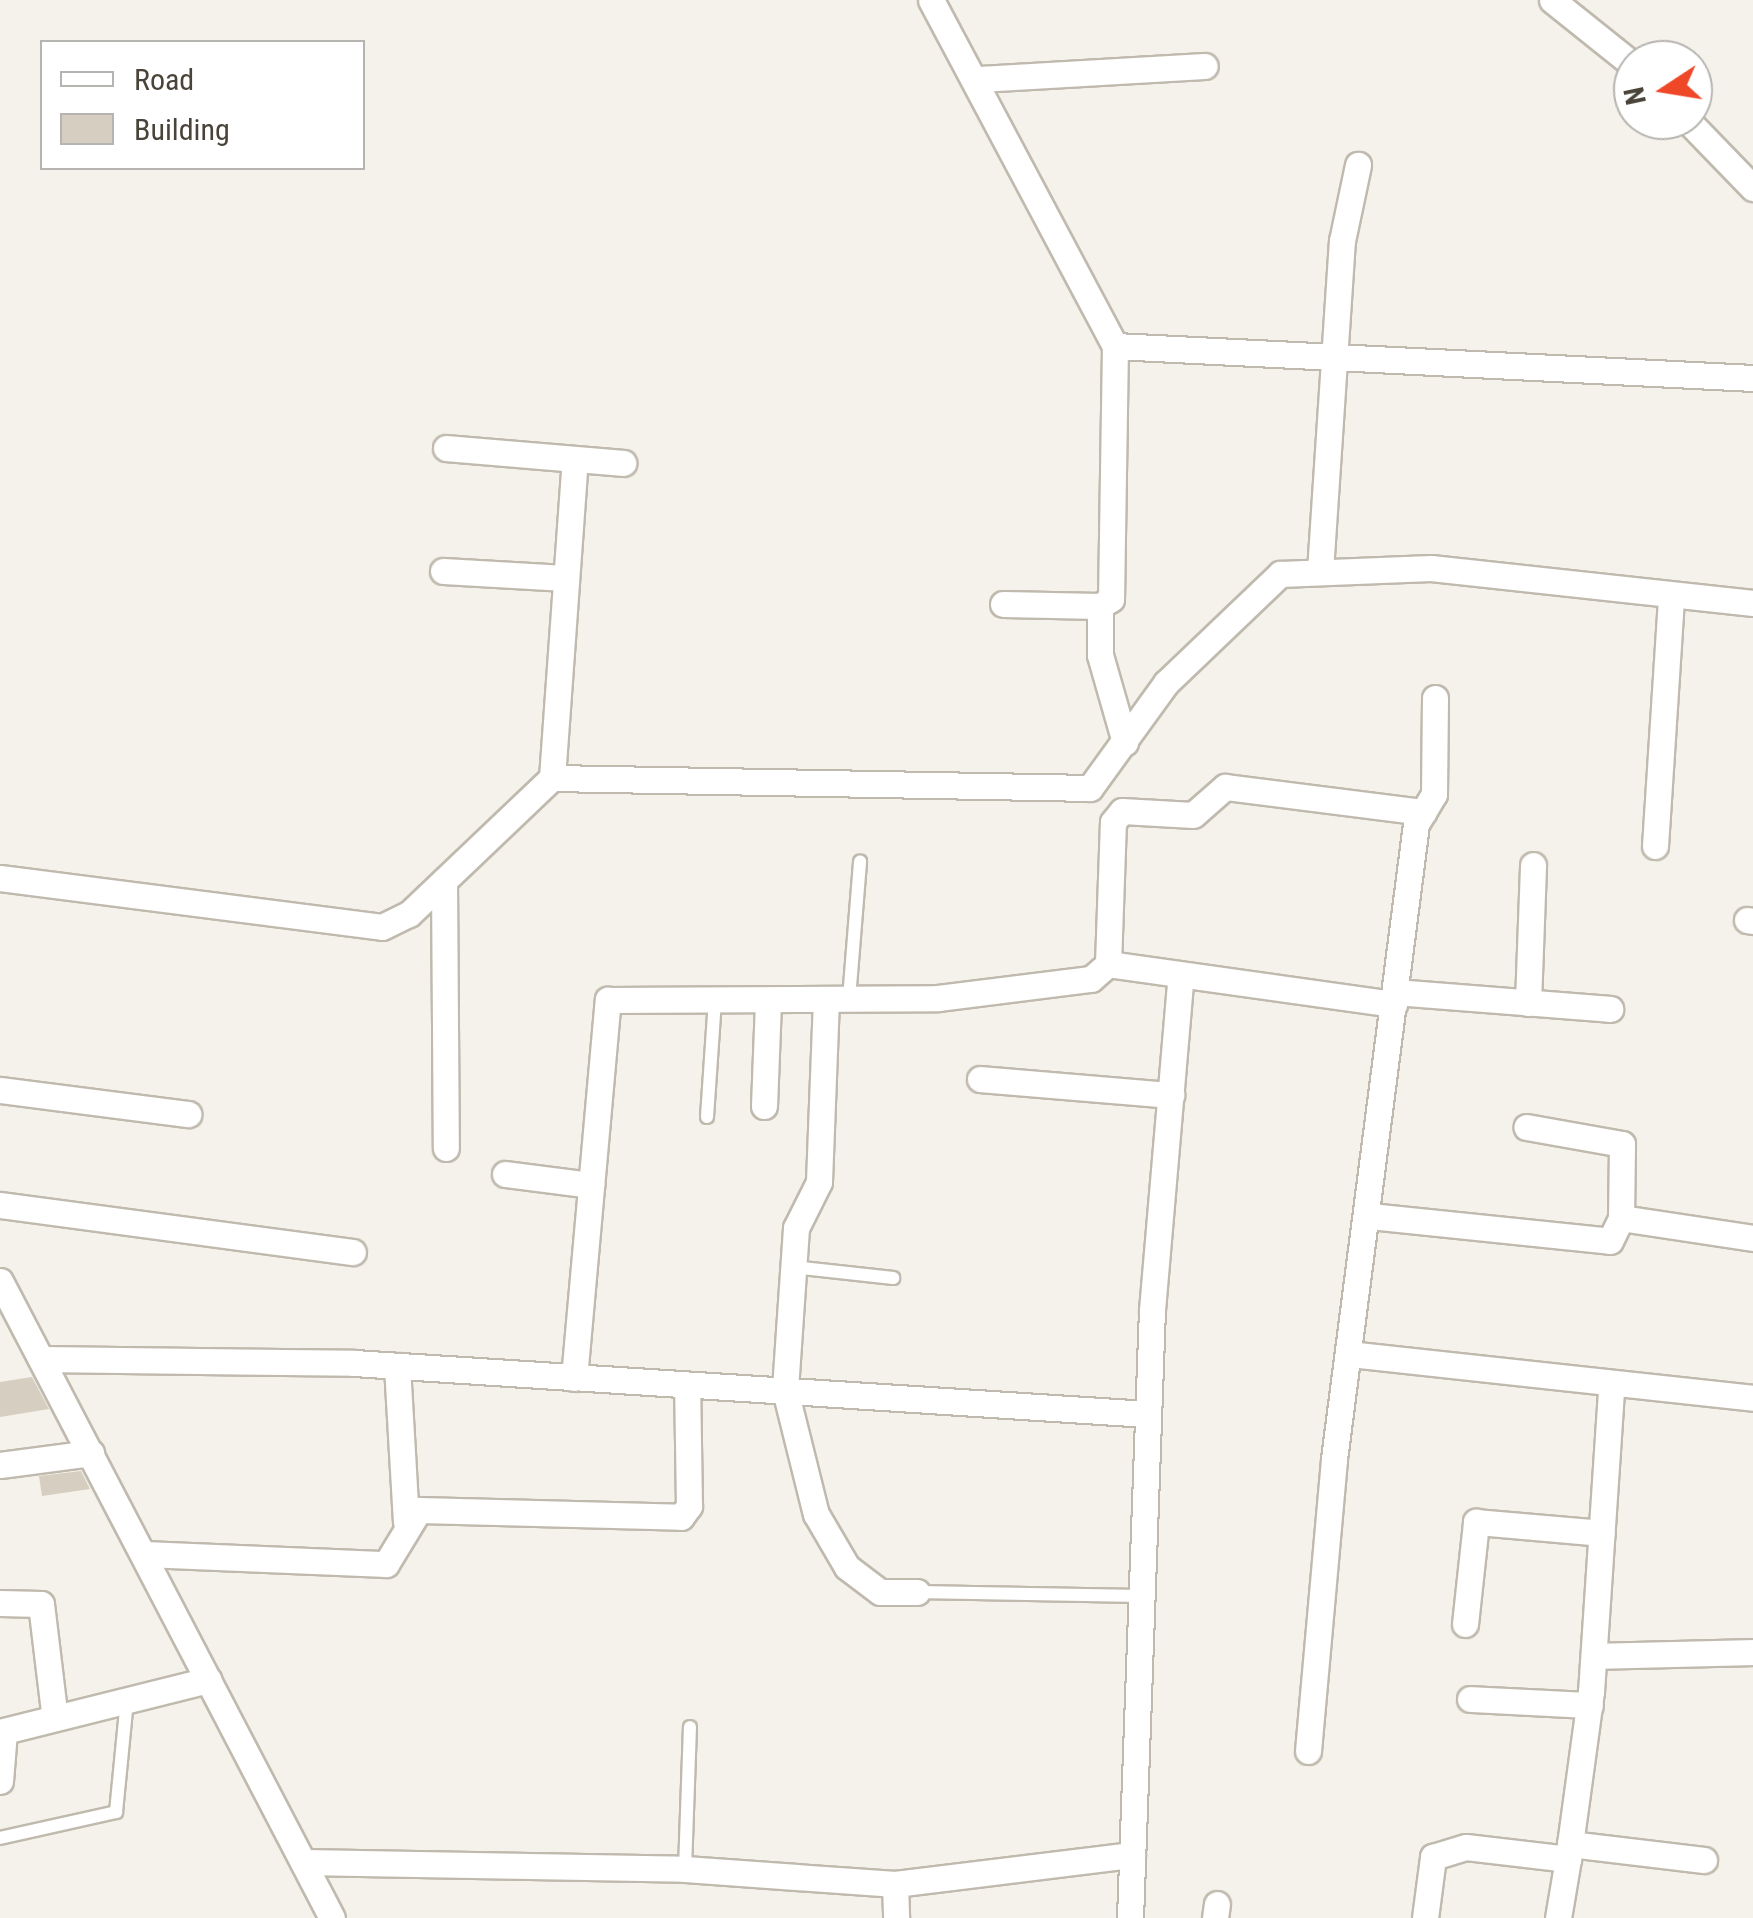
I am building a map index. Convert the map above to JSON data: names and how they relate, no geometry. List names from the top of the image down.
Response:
{
  "legend": ["Road", "Building"],
  "north": "left"
}
